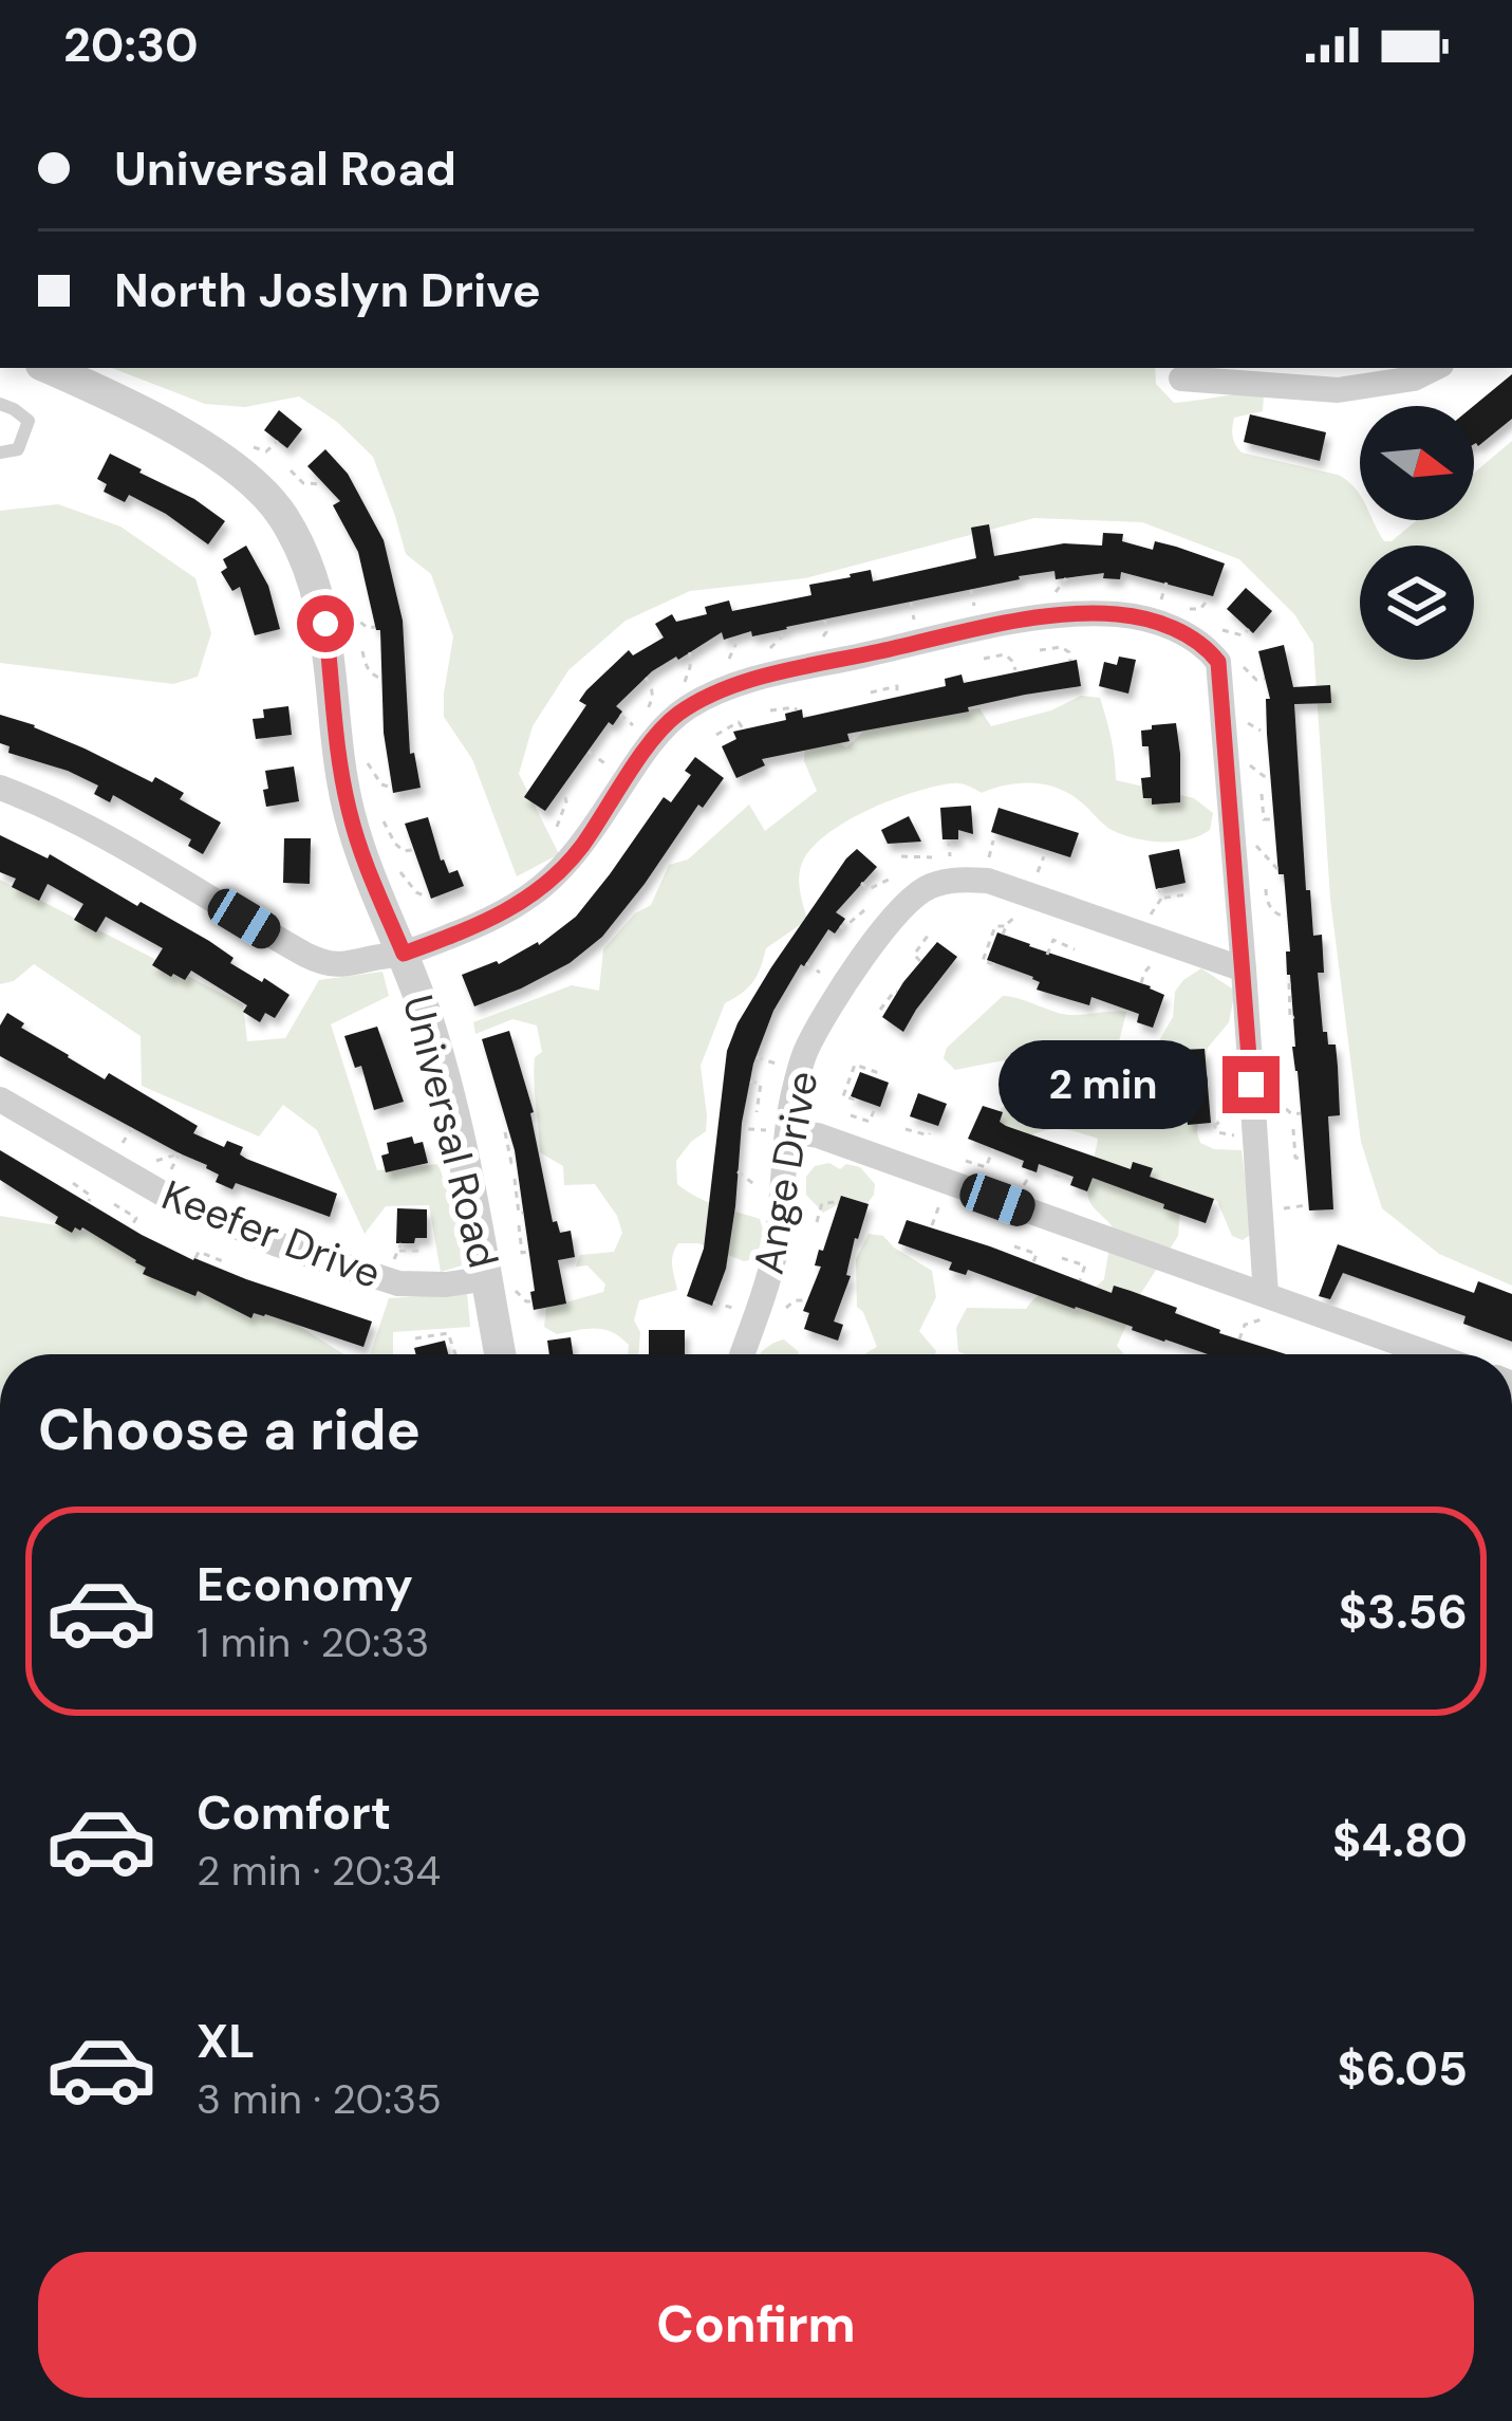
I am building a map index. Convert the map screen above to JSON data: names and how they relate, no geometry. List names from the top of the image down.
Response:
{
  "streets": {
    "street": ["Universal Road", "Ange Drive", "Keefer Drive"]
  },
  "crossings": [
    ["Universal Road", "Keefer Drive"]
  ],
  "north": "right",
  "page": {
    "status": "20:30",
    "banner": ["Universal Road", "North Joslyn Drive"],
    "bubble": "2 min",
    "heading": "Choose a ride",
    "list": [
      {
        "name": "Economy",
        "note": "1 min · 20:33",
        "value": "$3.56"
      },
      {
        "name": "Comfort",
        "note": "2 min · 20:34",
        "value": "$4.80"
      },
      {
        "name": "XL",
        "note": "3 min · 20:35",
        "value": "$6.05"
      }
    ],
    "buttons": "Confirm"
  }
}
